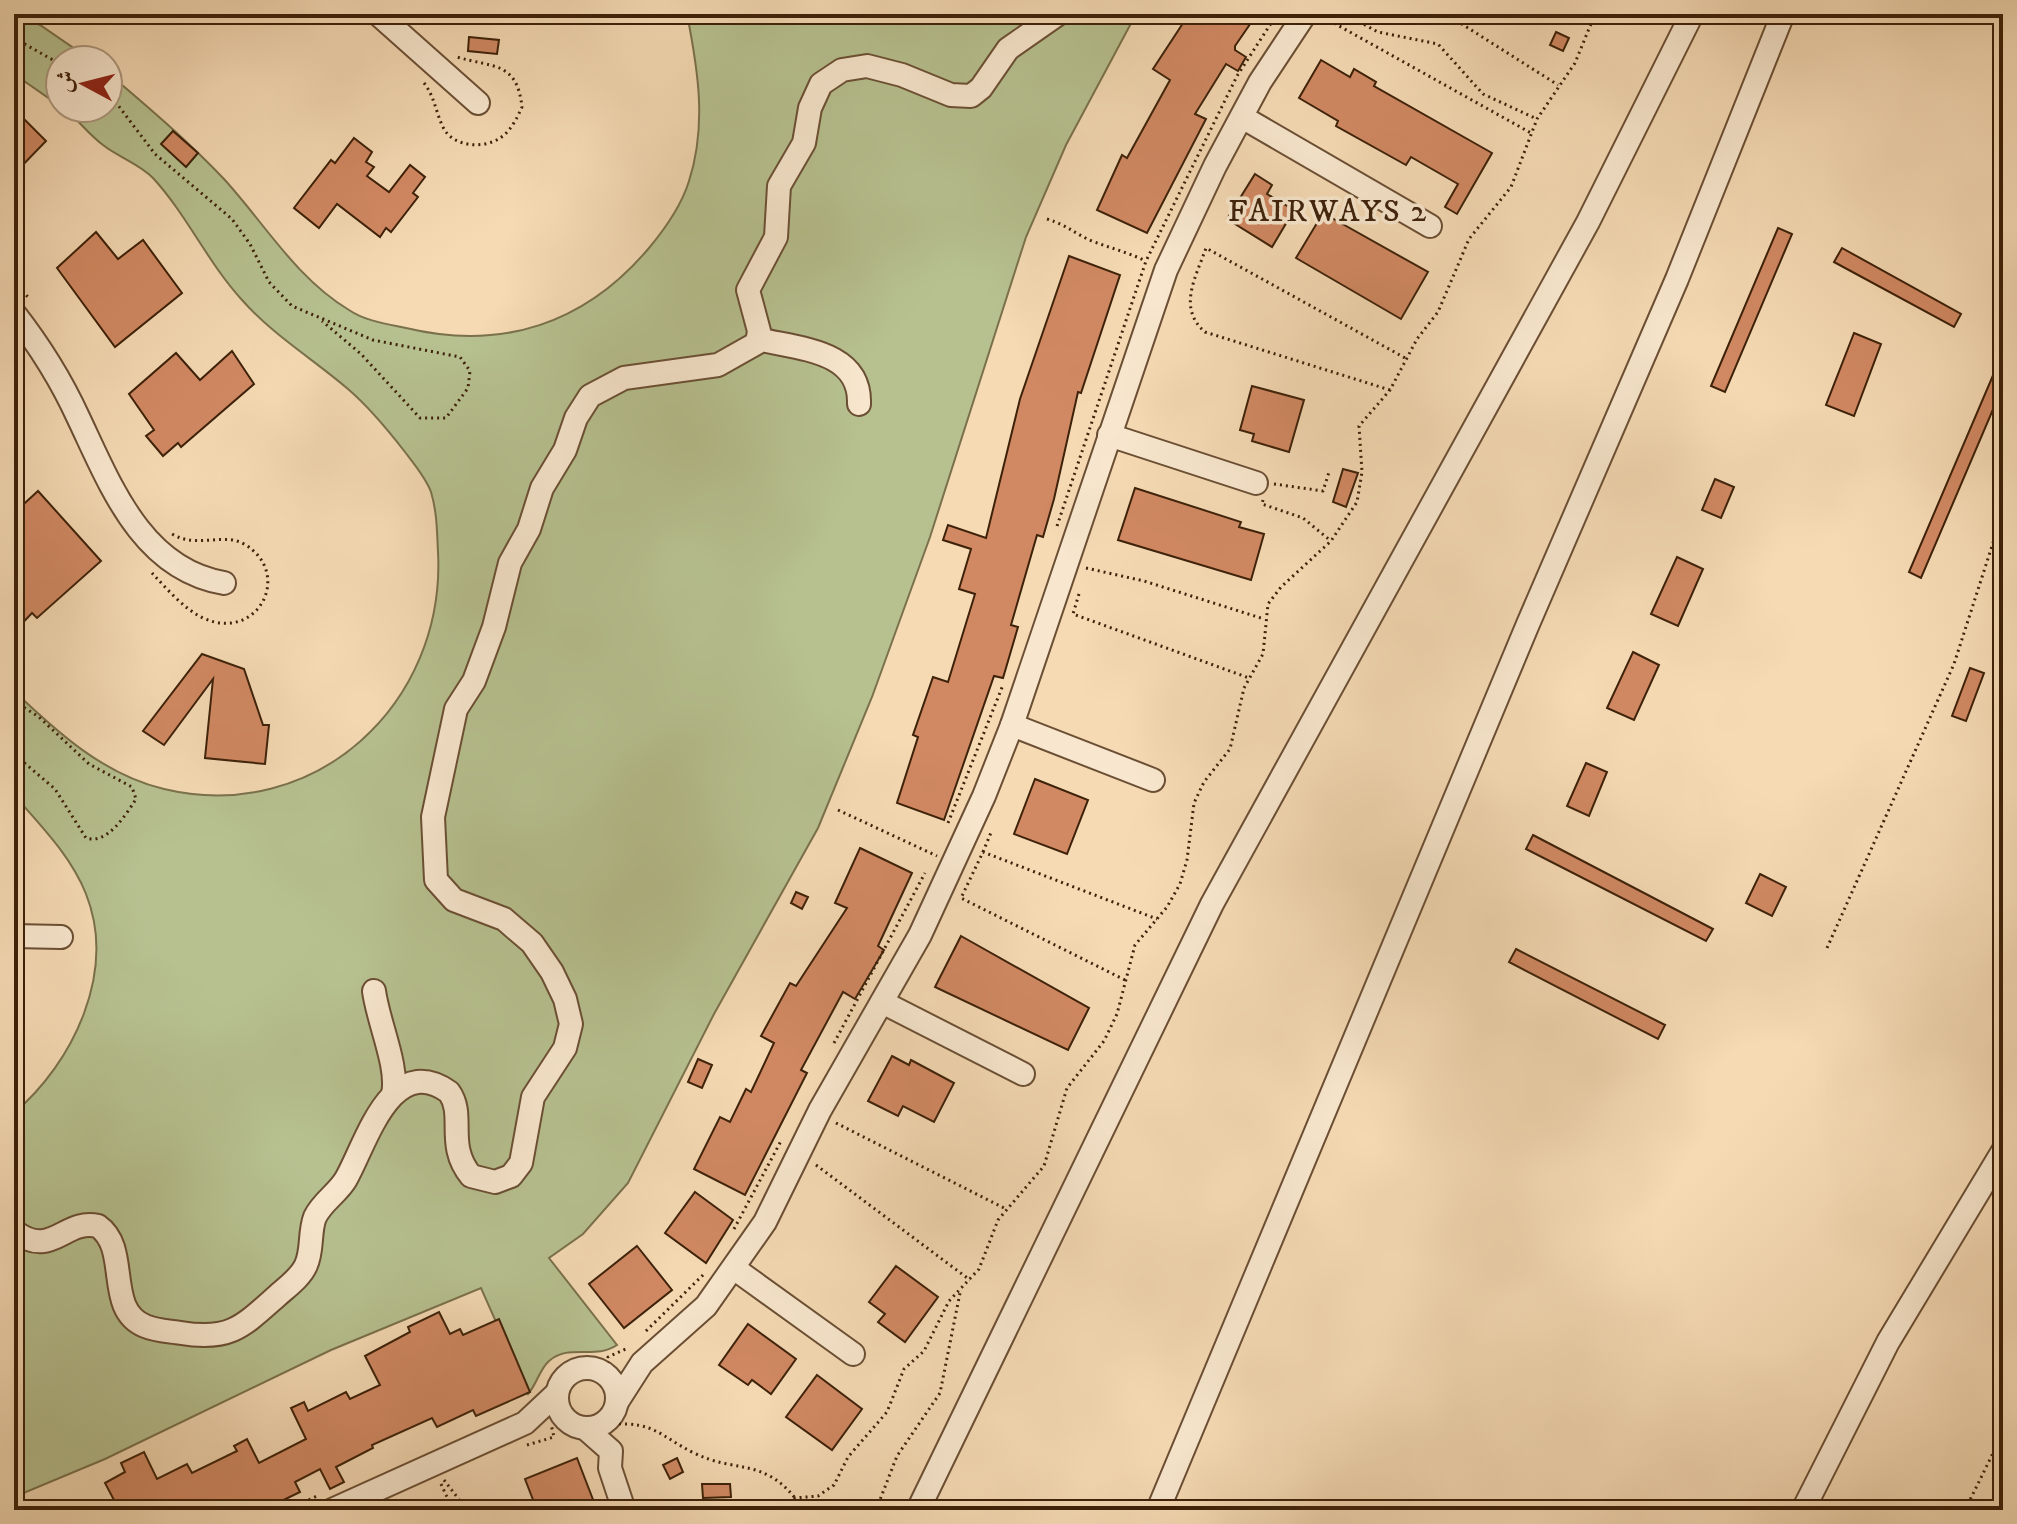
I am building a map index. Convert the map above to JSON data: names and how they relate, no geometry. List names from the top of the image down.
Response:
{
  "districts": ["FAIRWAYS 2"],
  "north": "left"
}
